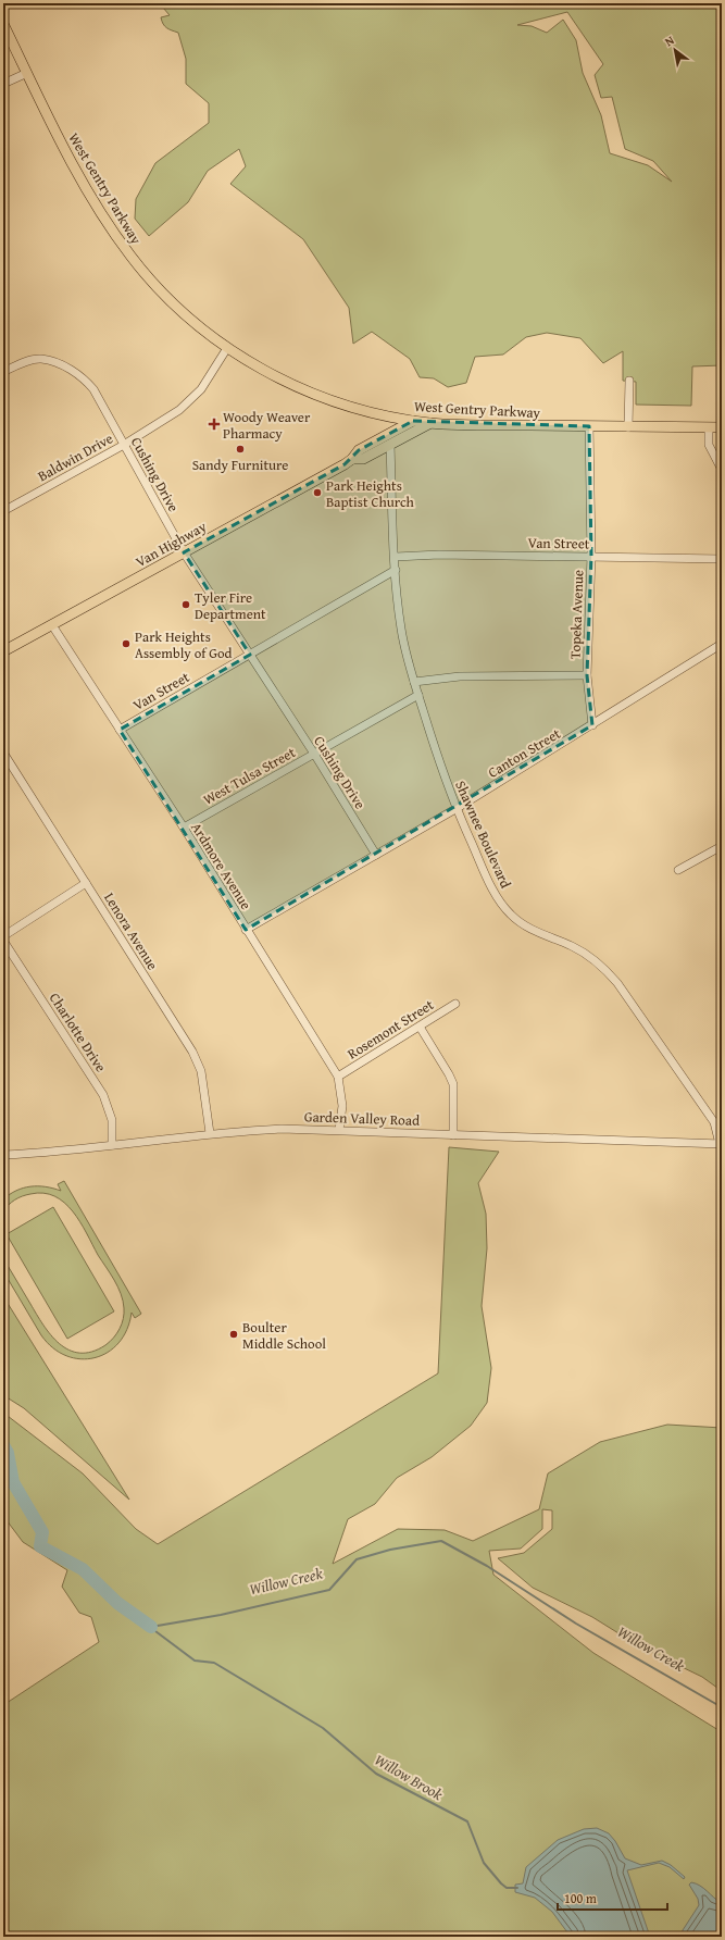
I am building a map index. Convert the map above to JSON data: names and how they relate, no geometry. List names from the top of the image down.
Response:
{
  "streets": {
    "main road": ["West Gentry Parkway", "Van Highway"],
    "street": [
      "Baldwin Drive",
      "Cushing Drive",
      "Van Street",
      "Topeka Avenue",
      "Canton Street",
      "West Tulsa Street",
      "Shawnee Boulevard",
      "Ardmore Avenue",
      "Lenora Avenue",
      "Rosemont Street",
      "Charlotte Drive",
      "Garden Valley Road"
    ]
  },
  "crossings": [
    ["West Gentry Parkway", "Baldwin Drive"],
    ["West Gentry Parkway", "Van Highway"],
    ["West Gentry Parkway", "Topeka Avenue"],
    ["Baldwin Drive", "Cushing Drive"],
    ["Cushing Drive", "Van Street"],
    ["Cushing Drive", "Van Highway"],
    ["Cushing Drive", "Canton Street"],
    ["Cushing Drive", "West Tulsa Street"],
    ["Van Street", "Topeka Avenue"],
    ["Van Street", "Shawnee Boulevard"],
    ["Van Street", "Ardmore Avenue"],
    ["Van Highway", "Shawnee Boulevard"],
    ["Van Highway", "Ardmore Avenue"],
    ["Topeka Avenue", "Canton Street"],
    ["Canton Street", "Shawnee Boulevard"],
    ["Canton Street", "Ardmore Avenue"],
    ["West Tulsa Street", "Shawnee Boulevard"],
    ["West Tulsa Street", "Ardmore Avenue"],
    ["Shawnee Boulevard", "Garden Valley Road"],
    ["Ardmore Avenue", "Rosemont Street"],
    ["Ardmore Avenue", "Garden Valley Road"],
    ["Lenora Avenue", "Garden Valley Road"],
    ["Charlotte Drive", "Garden Valley Road"]
  ],
  "water": ["Willow Creek", "Willow Brook"],
  "places": {
    "health": ["Woody Weaver Pharmacy"],
    "other": [
      "Sandy Furniture",
      "Park Heights Baptist Church",
      "Tyler Fire Department",
      "Park Heights Assembly of God",
      "Boulter Middle School"
    ]
  },
  "scale_bar": "100 m",
  "north": "top left"
}
